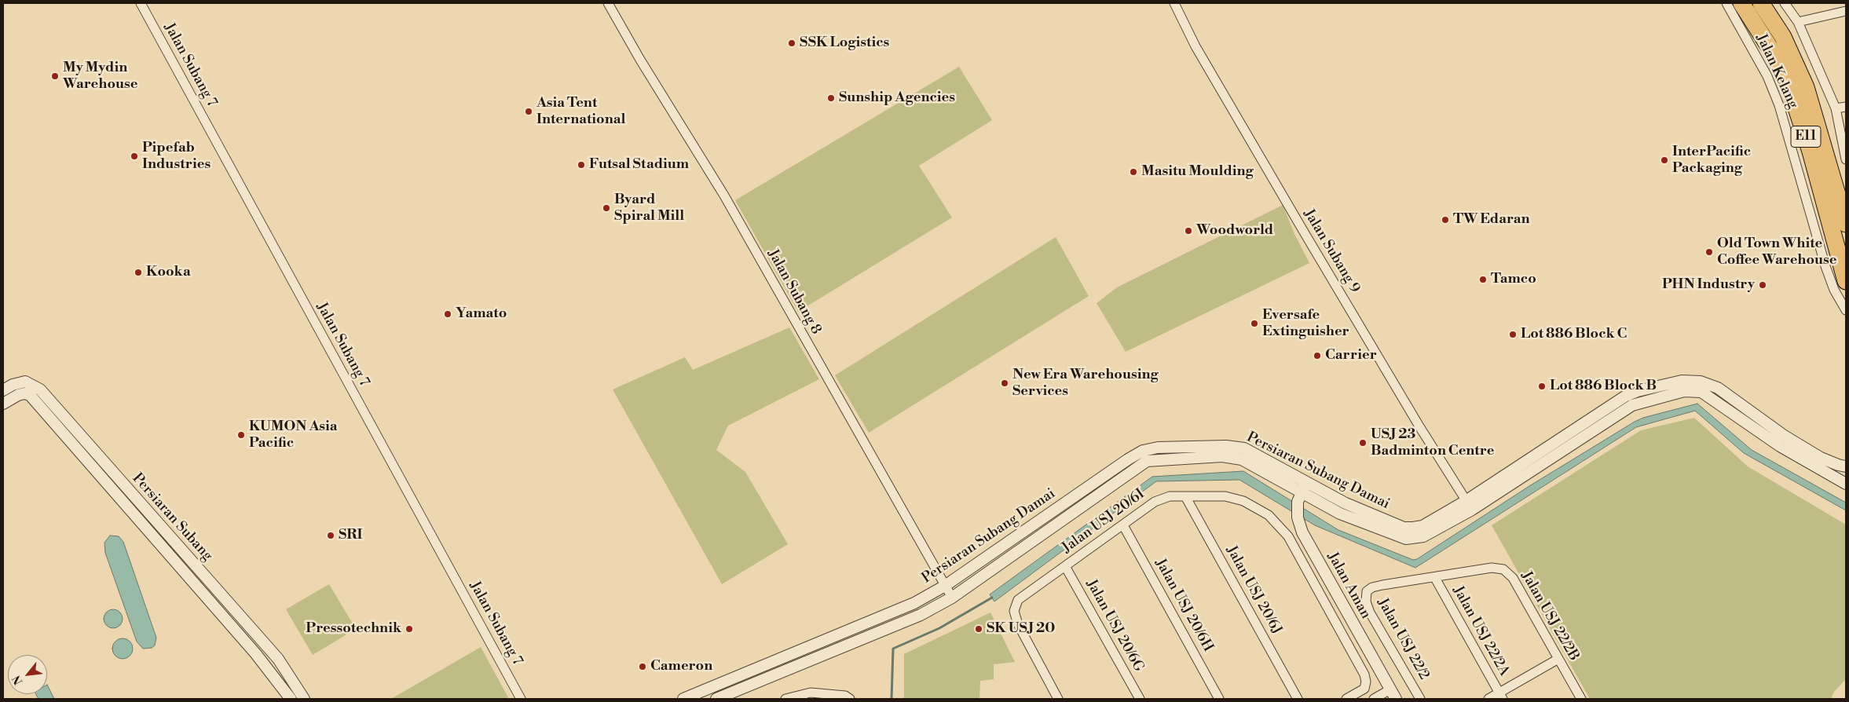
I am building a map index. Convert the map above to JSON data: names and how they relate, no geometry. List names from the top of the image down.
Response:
{
  "streets": {
    "highway": ["E11"],
    "street": [
      "Jalan Subang 7",
      "Jalan Kelang",
      "Jalan Subang 9",
      "Jalan Subang 8",
      "Persiaran Subang Damai",
      "Persiaran Subang",
      "Jalan USJ 20/6I",
      "Jalan Aman",
      "Jalan USJ 20/6J",
      "Jalan USJ 20/6H",
      "Jalan USJ 22/2B",
      "Jalan USJ 20/6G",
      "Jalan USJ 22/2A",
      "Jalan USJ 22/2"
    ]
  },
  "crossings": [
    ["Jalan Kelang", "E11"],
    ["Jalan Subang 9", "Persiaran Subang Damai"],
    ["Jalan Subang 8", "Persiaran Subang Damai"],
    ["Persiaran Subang Damai", "Jalan Aman"],
    ["Jalan USJ 20/6I", "Jalan USJ 20/6J"],
    ["Jalan USJ 20/6I", "Jalan USJ 20/6H"],
    ["Jalan USJ 20/6I", "Jalan USJ 20/6G"],
    ["Jalan USJ 22/2B", "Jalan USJ 22/2A"],
    ["Jalan USJ 22/2B", "Jalan USJ 22/2"],
    ["Jalan USJ 22/2A", "Jalan USJ 22/2"]
  ],
  "places": [
    "SSK Logistics",
    "My Mydin Warehouse",
    "Sunship Agencies",
    "Asia Tent International",
    "Pipefab Industries",
    "InterPacific Packaging",
    "Futsal Stadium",
    "Masitu Moulding",
    "Byard Spiral Mill",
    "TW Edaran",
    "Woodworld",
    "Old Town White Coffee Warehouse",
    "Kooka",
    "Tamco",
    "PHN Industry",
    "Yamato",
    "Eversafe Extinguisher",
    "Lot 886 Block C",
    "Carrier",
    "New Era Warehousing Services",
    "Lot 886 Block B",
    "KUMON Asia Pacific",
    "USJ 23 Badminton Centre",
    "SRI",
    "Pressotechnik",
    "SK USJ 20",
    "Cameron"
  ],
  "north": "bottom left"
}
